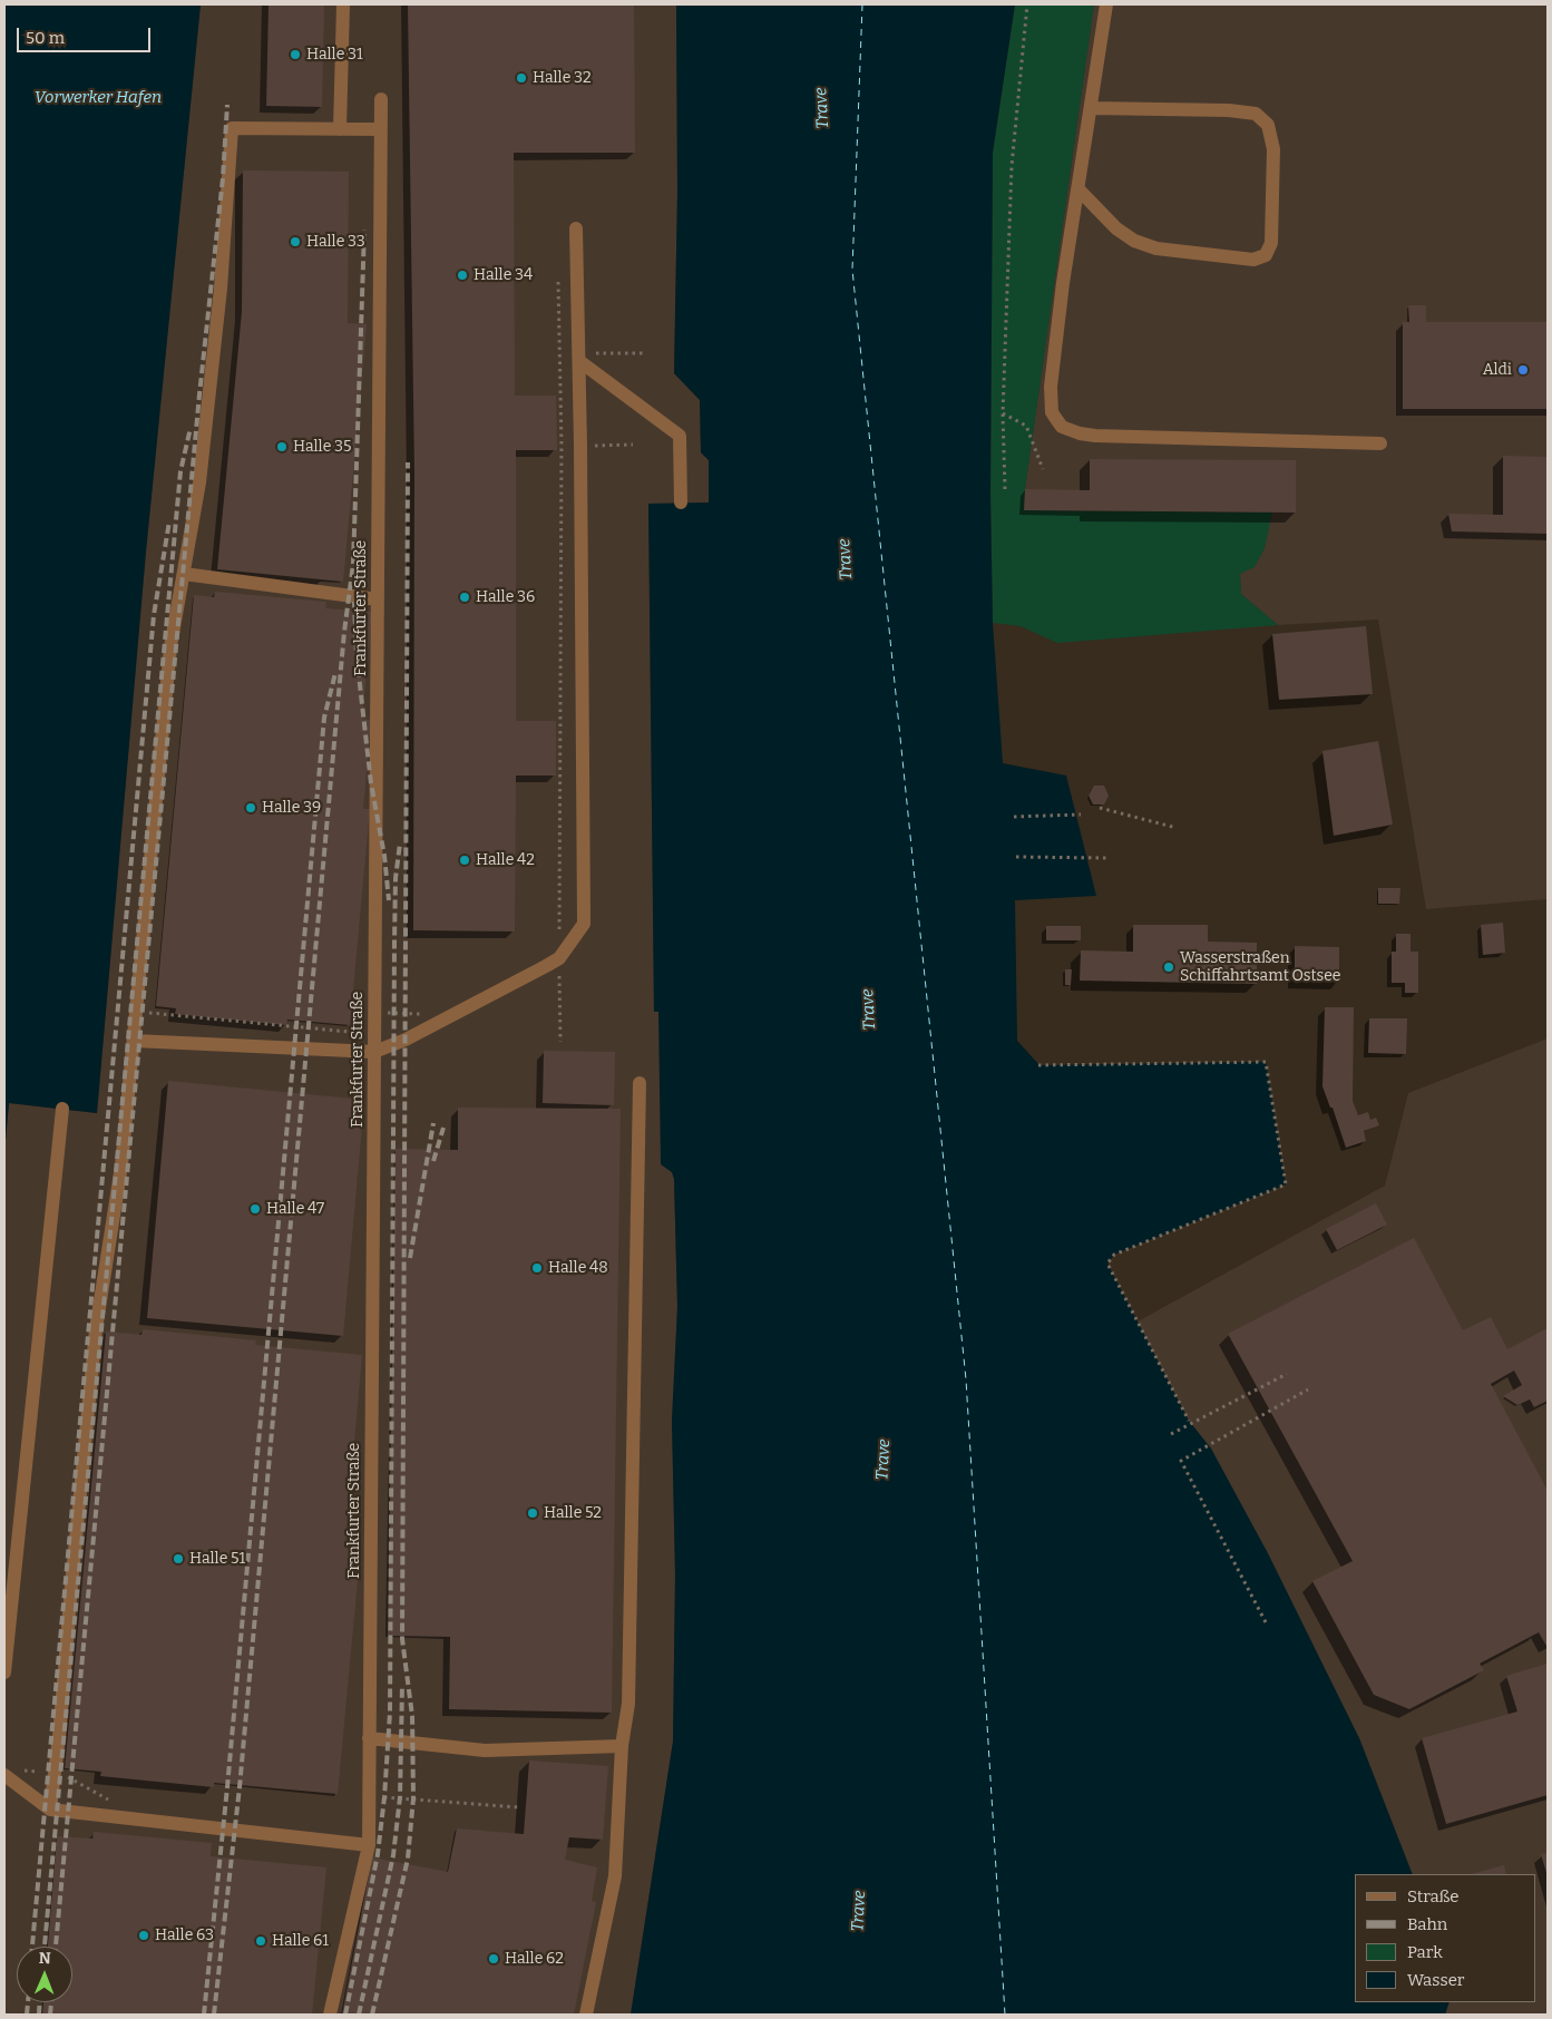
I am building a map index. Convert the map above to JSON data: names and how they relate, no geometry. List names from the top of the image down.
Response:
{
  "streets": {
    "street": ["Frankfurter Straße"]
  },
  "water": ["Vorwerker Hafen", "Trave"],
  "places": [
    "Halle 31",
    "Halle 32",
    "Halle 33",
    "Halle 34",
    "Aldi",
    "Halle 35",
    "Halle 36",
    "Halle 39",
    "Halle 42",
    "Wasserstraßen Schiffahrtsamt Ostsee",
    "Halle 47",
    "Halle 48",
    "Halle 52",
    "Halle 51",
    "Halle 63",
    "Halle 61",
    "Halle 62"
  ],
  "legend": [
    "Straße",
    "Bahn",
    "Park",
    "Wasser"
  ],
  "scale_bar": "50 m",
  "north": "top"
}
